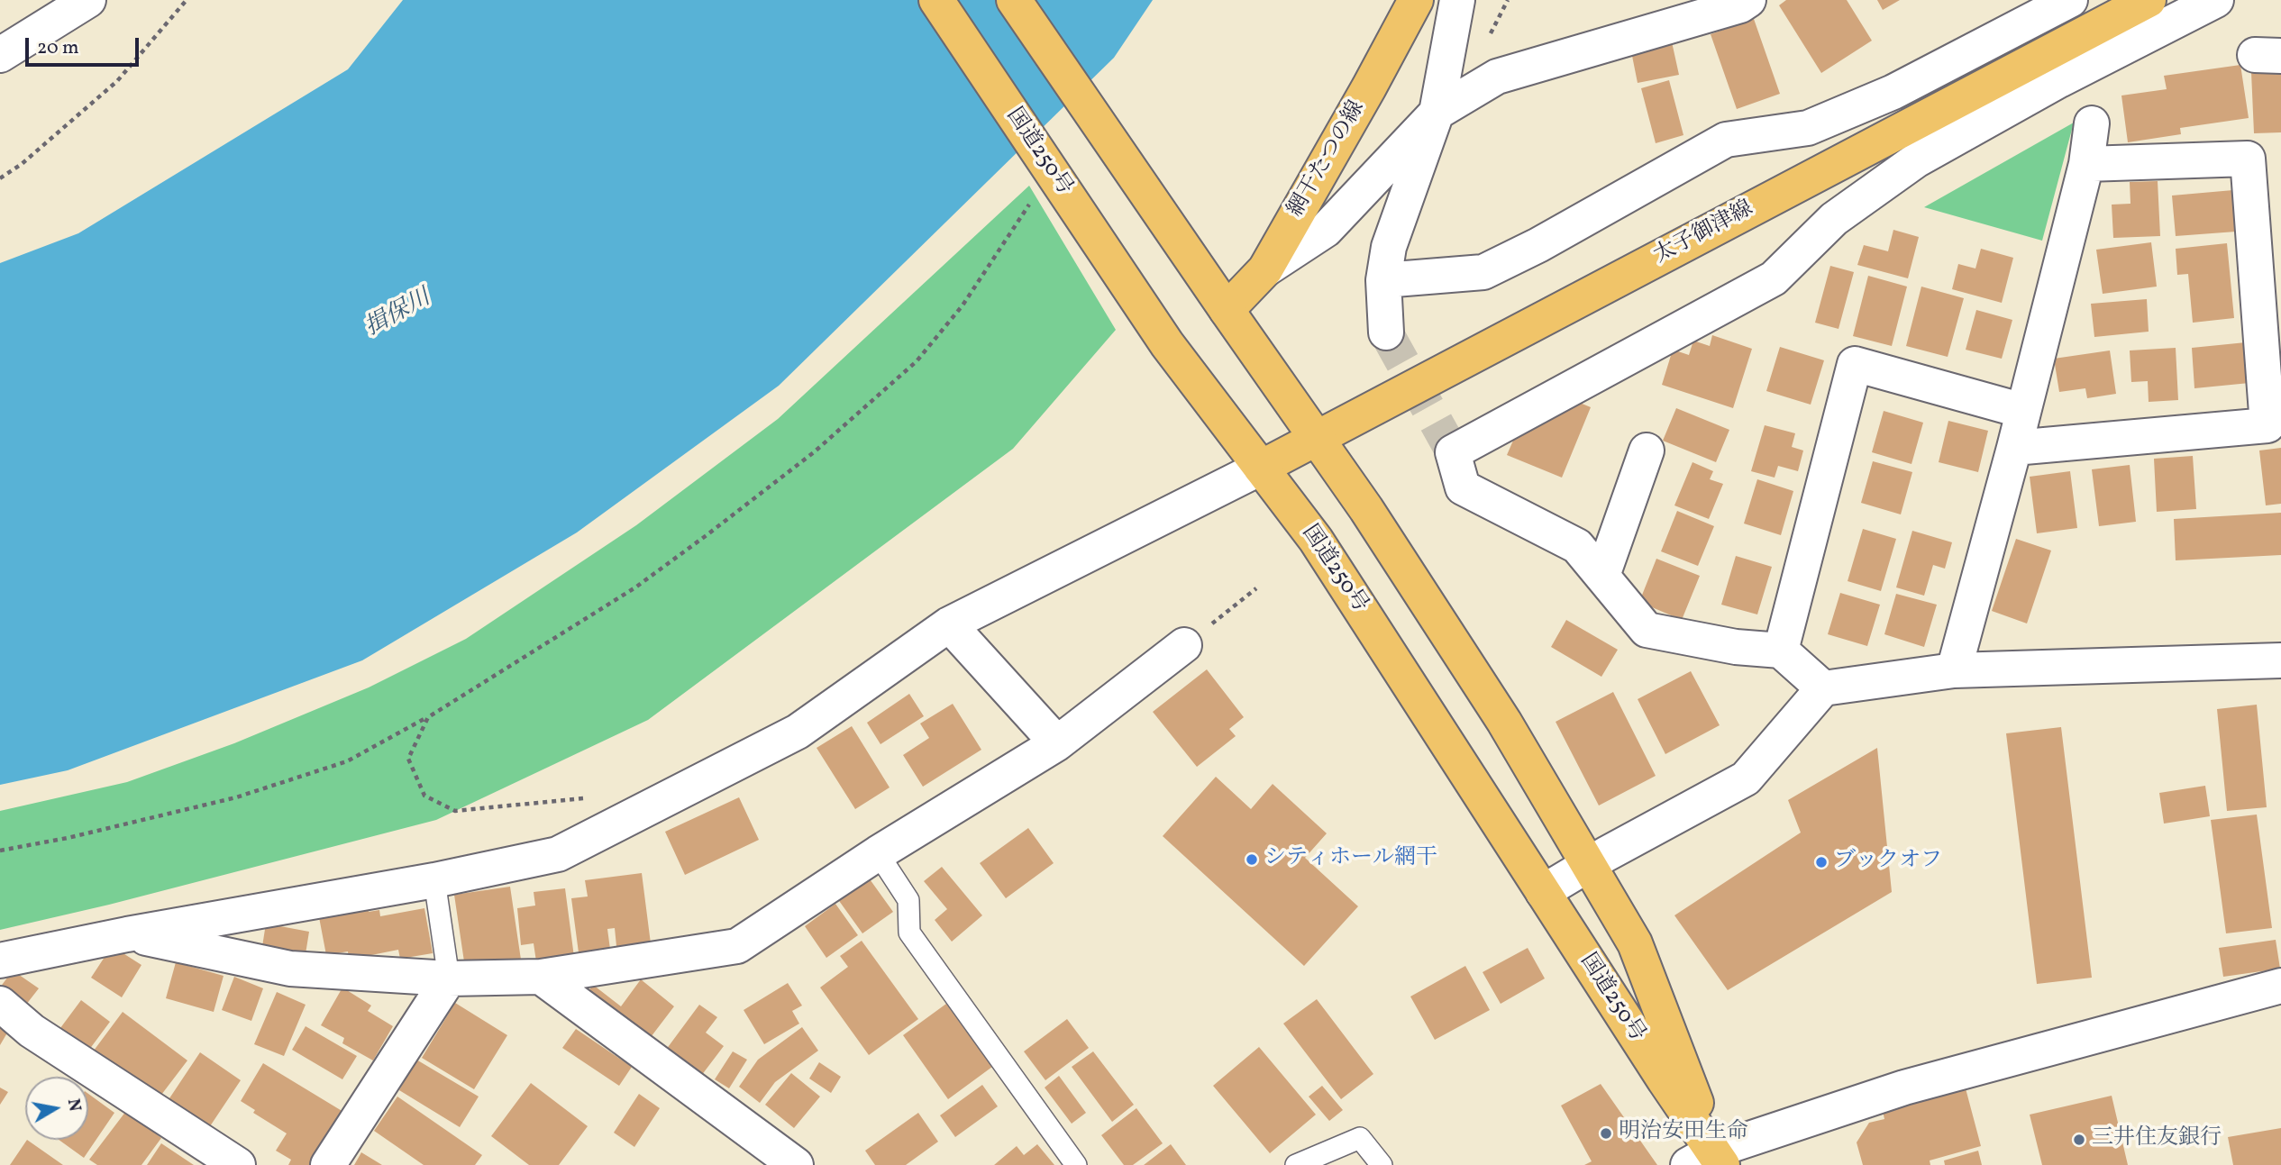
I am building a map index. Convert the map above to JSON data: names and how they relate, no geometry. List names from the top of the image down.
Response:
{
  "streets": {
    "main road": ["国道250号", "網干たつの線", "太子御津線"]
  },
  "crossings": [
    ["国道250号", "網干たつの線"],
    ["国道250号", "太子御津線"]
  ],
  "water": ["揖保川"],
  "places": [
    "シティホール網干",
    "ブックオフ",
    "明治安田生命",
    "三井住友銀行"
  ],
  "scale_bar": "20 m",
  "north": "right"
}
